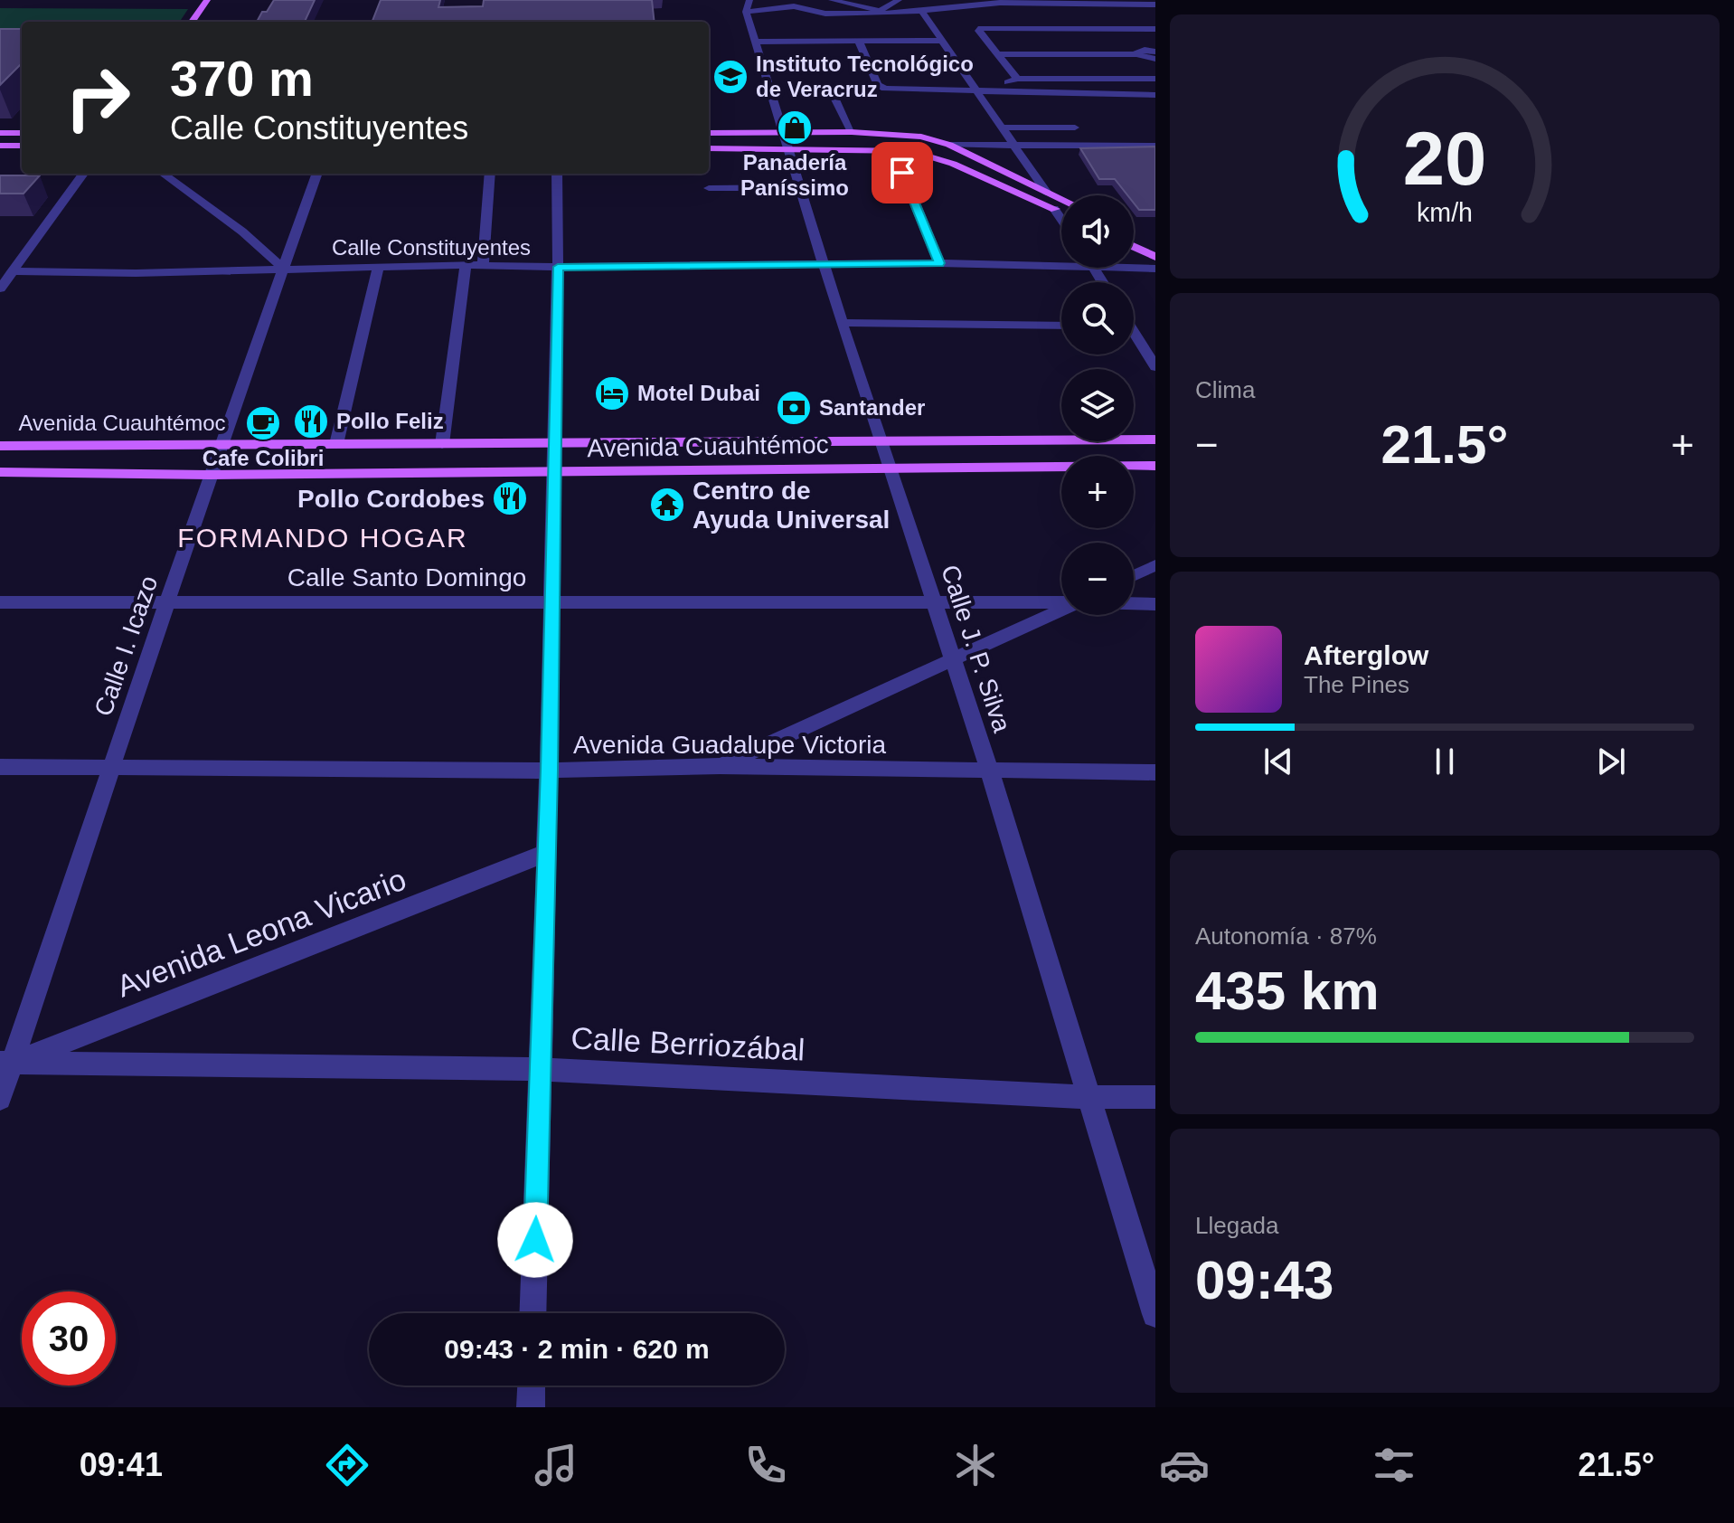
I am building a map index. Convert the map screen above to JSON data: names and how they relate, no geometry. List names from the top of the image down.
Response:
{
  "streets": {
    "main road": ["Avenida Cuauhtémoc"],
    "street": [
      "Calle Constituyentes",
      "Calle Santo Domingo",
      "Calle I. Icazo",
      "Calle J. P. Silva",
      "Avenida Guadalupe Victoria",
      "Avenida Leona Vicario",
      "Calle Berriozábal"
    ]
  },
  "crossings": [
    ["Calle Constituyentes", "Calle I. Icazo"],
    ["Calle Constituyentes", "Calle J. P. Silva"],
    ["Avenida Cuauhtémoc", "Calle I. Icazo"],
    ["Avenida Cuauhtémoc", "Calle J. P. Silva"],
    ["Calle Santo Domingo", "Calle I. Icazo"],
    ["Calle Santo Domingo", "Calle J. P. Silva"],
    ["Calle I. Icazo", "Avenida Guadalupe Victoria"],
    ["Calle I. Icazo", "Avenida Leona Vicario"],
    ["Calle I. Icazo", "Calle Berriozábal"],
    ["Calle J. P. Silva", "Avenida Guadalupe Victoria"],
    ["Calle J. P. Silva", "Calle Berriozábal"],
    ["Avenida Leona Vicario", "Calle Berriozábal"]
  ],
  "districts": ["FORMANDO HOGAR"],
  "places": {
    "school or university": ["Instituto Tecnológico de Veracruz"],
    "shop": ["Panadería Paníssimo"],
    "hotel": ["Motel Dubai"],
    "bank": ["Santander"],
    "restaurant": ["Pollo Feliz", "Pollo Cordobes"],
    "cafe": ["Cafe Colibri"],
    "temple": ["Centro de Ayuda Universal"]
  },
  "page": {
    "turn": ["370 m", "Calle Constituyentes"],
    "map_buttons": ["+", "−"],
    "tile": [
      "Clima",
      ["Autonomía · 87%", "435 km"],
      ["Llegada", "09:43"]
    ],
    "heat": ["−", "21.5°", "+"],
    "song": ["Afterglow", "The Pines"],
    "limit": "30",
    "trip": "09:43 · 2 min · 620 m",
    "tabs": ["09:41", "21.5°"],
    "gauge": ["20", "km/h"]
  }
}
